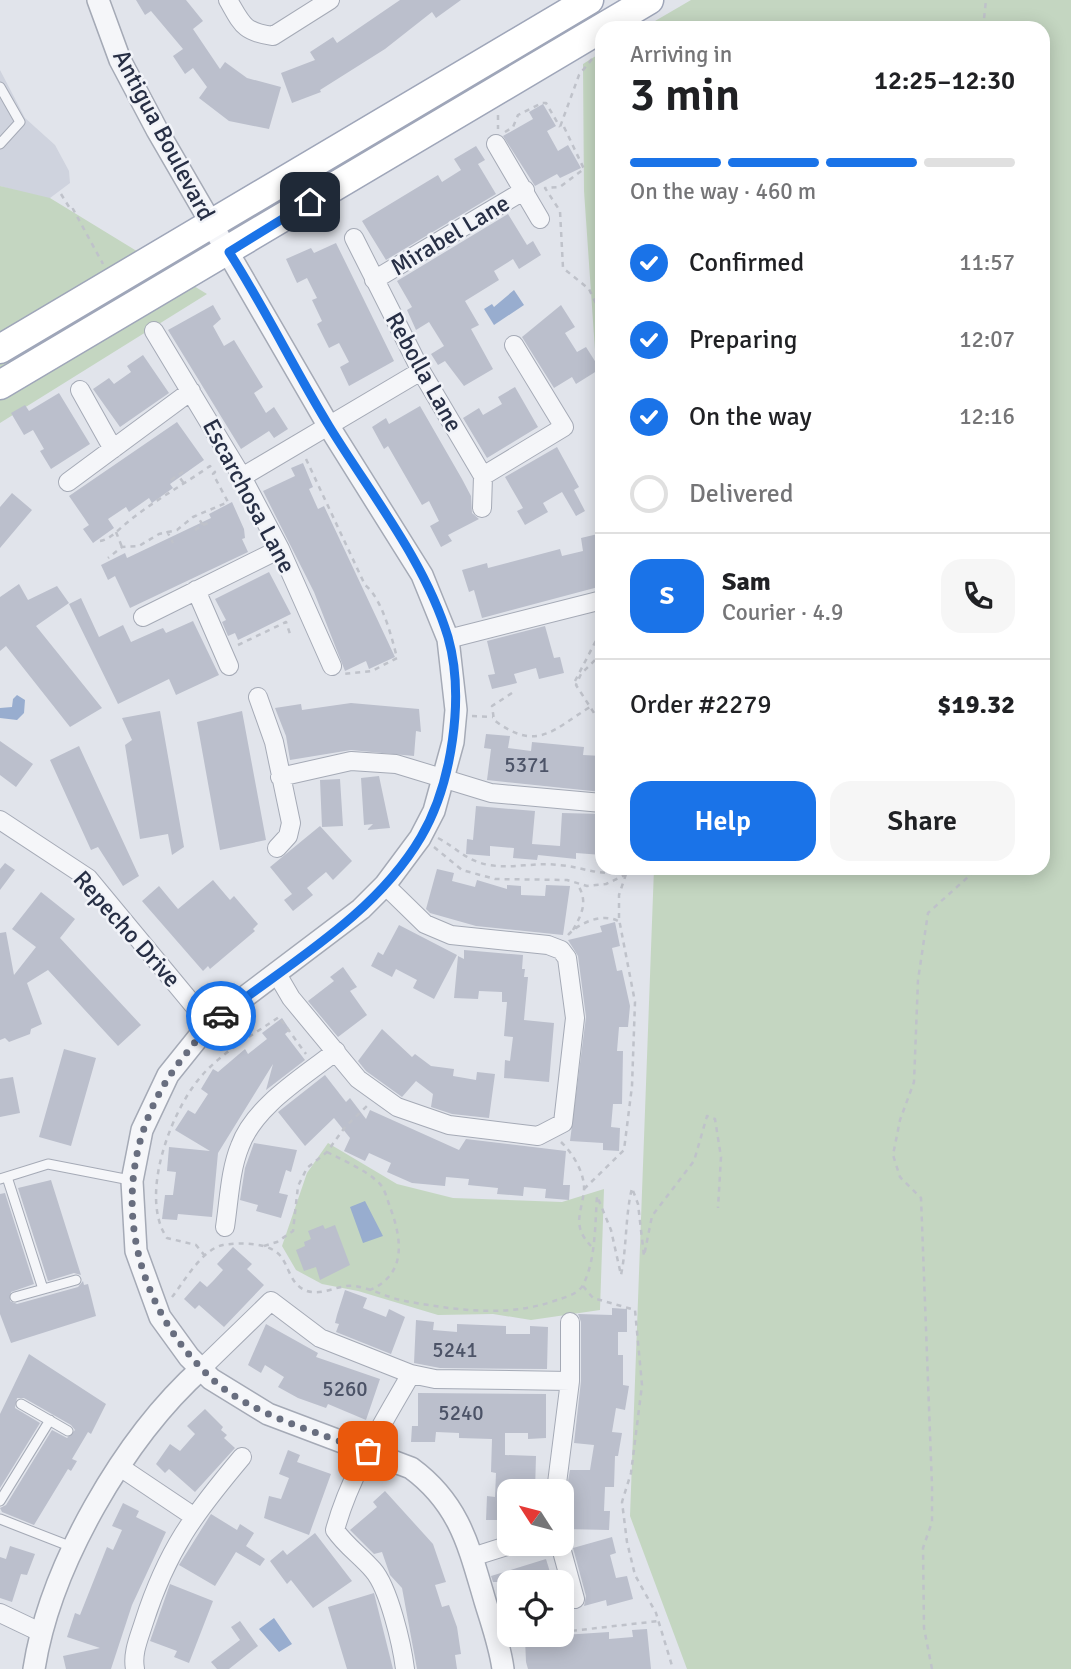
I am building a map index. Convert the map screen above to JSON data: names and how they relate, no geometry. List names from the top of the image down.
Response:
{
  "streets": {
    "street": [
      "Antigua Boulevard",
      "Mirabel Lane",
      "Rebolla Lane",
      "Escarchosa Lane",
      "Repecho Drive"
    ]
  },
  "crossings": [
    ["Antigua Boulevard", "Repecho Drive"],
    ["Mirabel Lane", "Rebolla Lane"]
  ],
  "house_numbers": [
    "5371",
    "5241",
    "5260",
    "5240"
  ],
  "north": "top left",
  "page": {
    "heading": ["3 min", "Arriving in", "12:25–12:30"],
    "panel": [
      "Sam",
      "Courier · 4.9",
      "Order #2279",
      "$19.32"
    ],
    "bar": "On the way · 460 m",
    "list": [
      ["Confirmed", "11:57"],
      ["Preparing", "12:07"],
      ["On the way", "12:16"],
      "Delivered"
    ],
    "round": "S",
    "buttons": ["Help", "Share"]
  }
}
